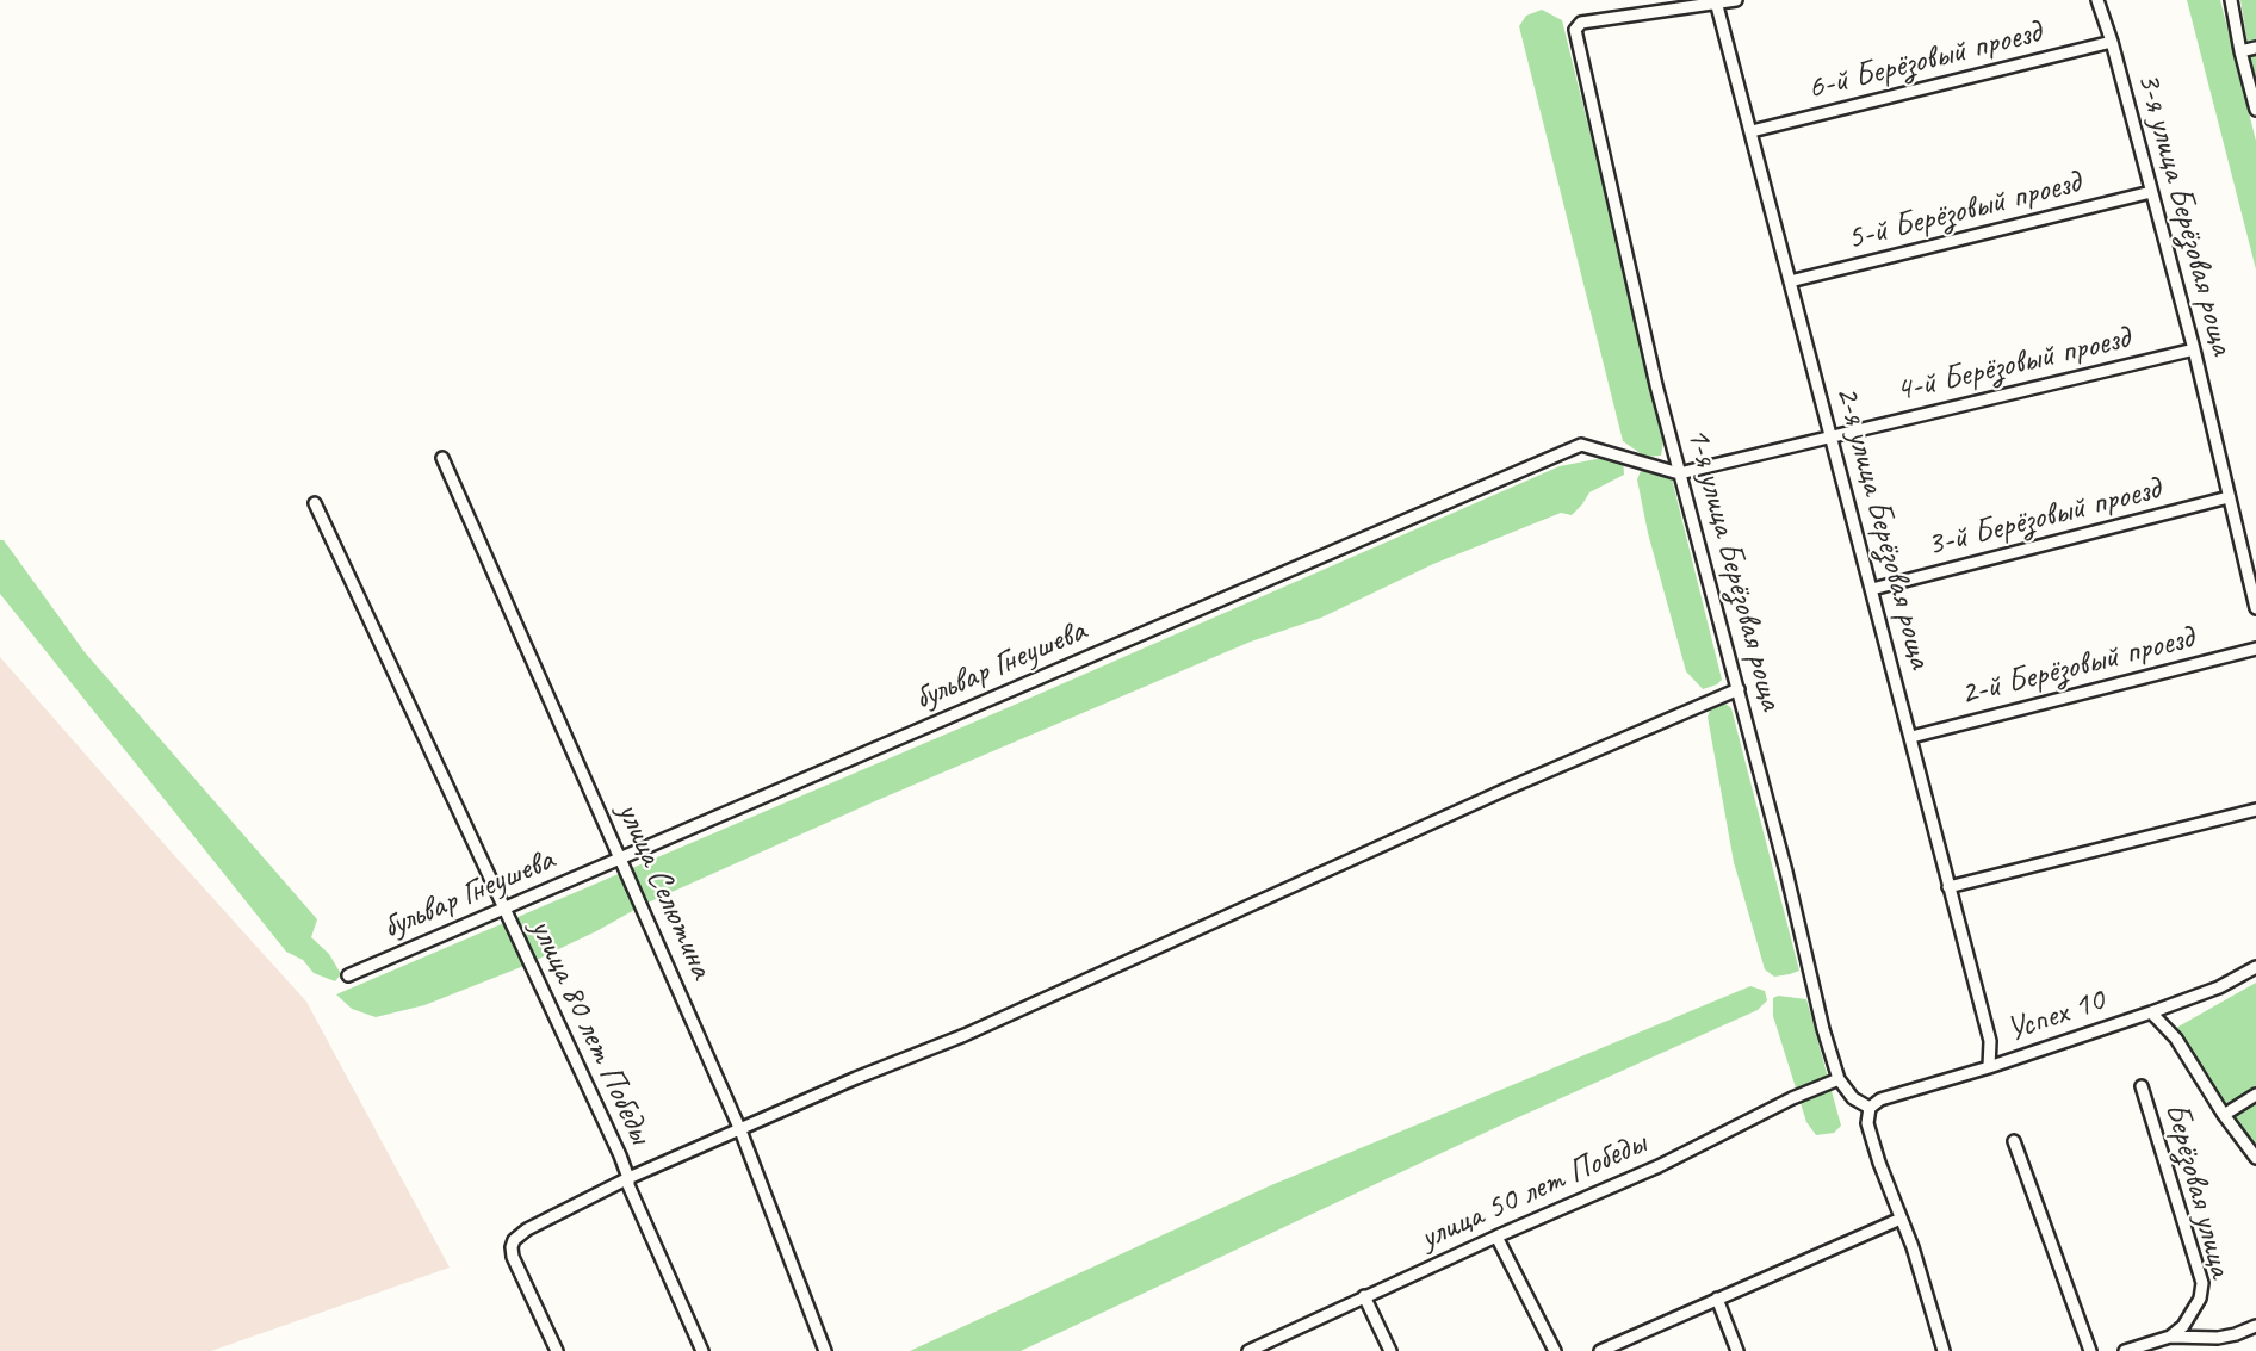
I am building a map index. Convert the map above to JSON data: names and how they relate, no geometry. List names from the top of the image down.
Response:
{
  "streets": {
    "street": [
      "6-й Берёзовый проезд",
      "5-й Берёзовый проезд",
      "3-я улица Берёзовая роща",
      "4-й Берёзовый проезд",
      "3-й Берёзовый проезд",
      "2-я улица Берёзовая роща",
      "1-я улица Берёзовая роща",
      "бульвар Гнеушева",
      "2-й Берёзовый проезд",
      "улица Селютина",
      "Успех 10",
      "улица 80 лет Победы",
      "Берёзовая улица",
      "улица 50 лет Победы"
    ]
  },
  "crossings": [
    ["6-й Берёзовый проезд", "3-я улица Берёзовая роща"],
    ["6-й Берёзовый проезд", "2-я улица Берёзовая роща"],
    ["5-й Берёзовый проезд", "3-я улица Берёзовая роща"],
    ["5-й Берёзовый проезд", "2-я улица Берёзовая роща"],
    ["3-я улица Берёзовая роща", "4-й Берёзовый проезд"],
    ["3-я улица Берёзовая роща", "3-й Берёзовый проезд"],
    ["4-й Берёзовый проезд", "2-я улица Берёзовая роща"],
    ["4-й Берёзовый проезд", "1-я улица Берёзовая роща"],
    ["4-й Берёзовый проезд", "бульвар Гнеушева"],
    ["3-й Берёзовый проезд", "2-я улица Берёзовая роща"],
    ["2-я улица Берёзовая роща", "1-я улица Берёзовая роща"],
    ["2-я улица Берёзовая роща", "2-й Берёзовый проезд"],
    ["2-я улица Берёзовая роща", "Успех 10"],
    ["1-я улица Берёзовая роща", "бульвар Гнеушева"],
    ["1-я улица Берёзовая роща", "Успех 10"],
    ["1-я улица Берёзовая роща", "улица 50 лет Победы"],
    ["бульвар Гнеушева", "улица Селютина"],
    ["бульвар Гнеушева", "улица 80 лет Победы"]
  ]
}
